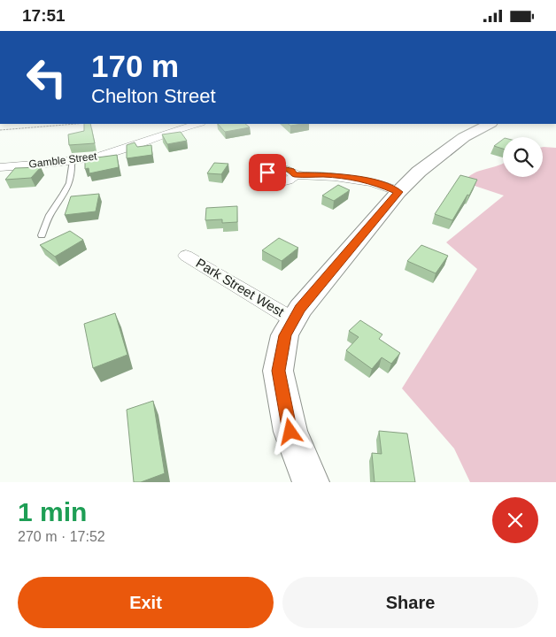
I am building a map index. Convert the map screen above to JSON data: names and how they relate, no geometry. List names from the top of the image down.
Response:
{
  "streets": {
    "street": ["Gamble Street", "Park Street West"]
  },
  "page": {
    "status": "17:51",
    "turn": ["170 m", "Chelton Street"],
    "heading": ["1 min", "270 m · 17:52"],
    "buttons": ["Exit", "Share"]
  }
}
